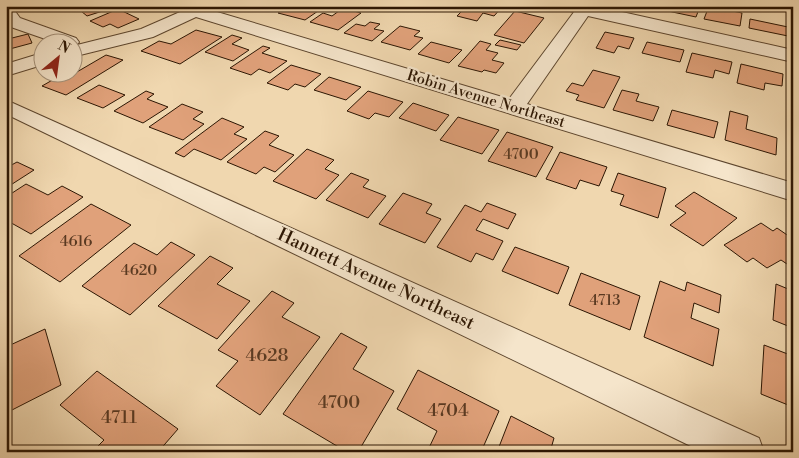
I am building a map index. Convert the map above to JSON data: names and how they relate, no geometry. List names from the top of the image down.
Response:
{
  "streets": {
    "street": ["Robin Avenue Northeast", "Hannett Avenue Northeast"]
  },
  "house_numbers": [
    "4700",
    "4616",
    "4620",
    "4713",
    "4628",
    "4700",
    "4704",
    "4711"
  ],
  "north": "top right"
}
